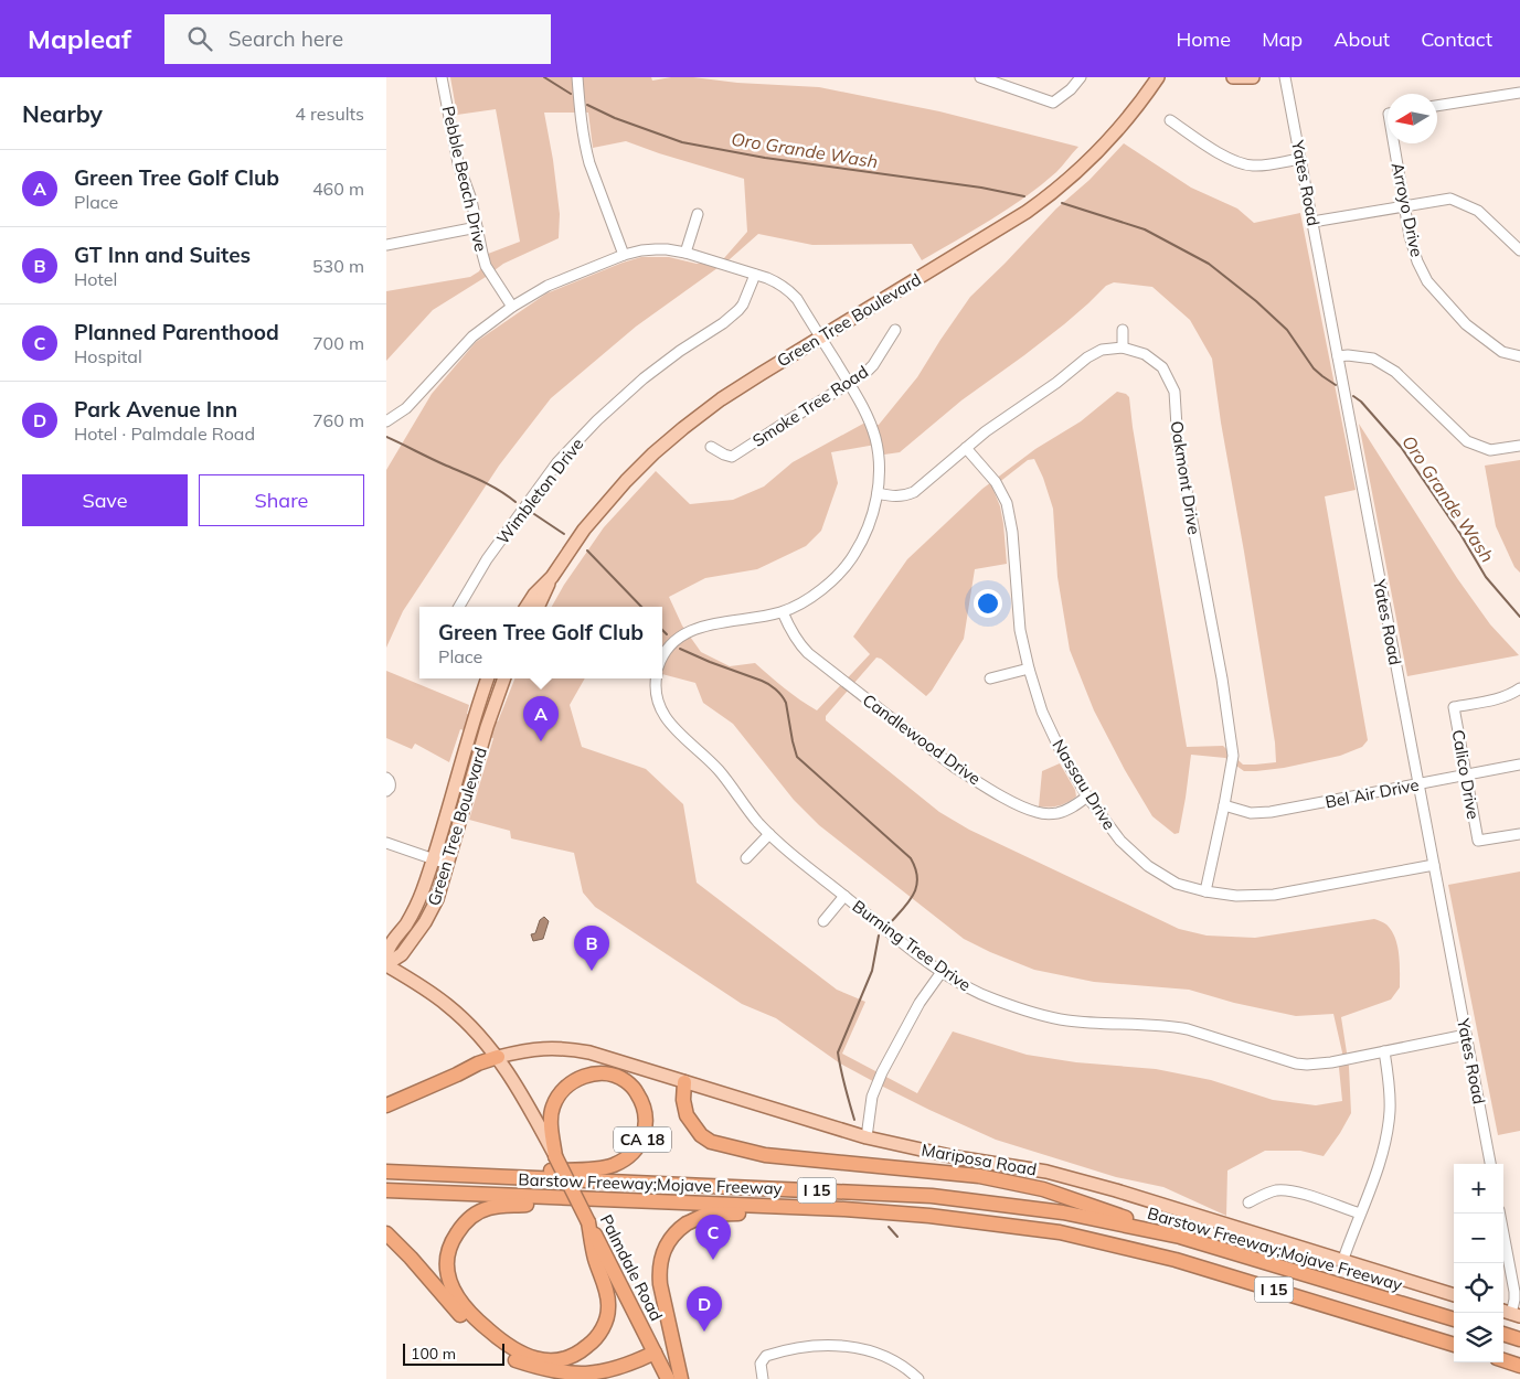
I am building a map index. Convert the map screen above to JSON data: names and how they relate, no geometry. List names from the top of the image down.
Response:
{
  "streets": {
    "highway": [
      "CA 18",
      "Barstow Freeway;Mojave Freeway",
      "I 15",
      "Palmdale Road"
    ],
    "main road": ["Green Tree Boulevard", "Mariposa Road"],
    "street": [
      "Pebble Beach Drive",
      "Yates Road",
      "Arroyo Drive",
      "Smoke Tree Road",
      "Oakmont Drive",
      "Wimbleton Drive",
      "Candlewood Drive",
      "Calico Drive",
      "Nassau Drive",
      "Bel Air Drive",
      "Burning Tree Drive"
    ]
  },
  "crossings": [
    ["Yates Road", "Nassau Drive"],
    ["Yates Road", "Bel Air Drive"],
    ["Yates Road", "Burning Tree Drive"],
    ["Green Tree Boulevard", "Palmdale Road"],
    ["Oakmont Drive", "Nassau Drive"],
    ["Oakmont Drive", "Bel Air Drive"],
    ["Candlewood Drive", "Nassau Drive"],
    ["Calico Drive", "Bel Air Drive"],
    ["CA 18", "Barstow Freeway;Mojave Freeway"],
    ["CA 18", "Palmdale Road"],
    ["Mariposa Road", "Palmdale Road"]
  ],
  "water": ["Oro Grande Wash"],
  "scale_bar": "100 m",
  "north": "left",
  "page": {
    "header": "Mapleaf",
    "search": "Search here",
    "nav": [
      "Home",
      "Map",
      "About",
      "Contact"
    ],
    "heading": ["Nearby", "4 results"],
    "list": [
      {
        "mark": "A",
        "name": "Green Tree Golf Club",
        "note": "Place",
        "value": "460 m"
      },
      {
        "mark": "B",
        "name": "GT Inn and Suites",
        "note": "Hotel",
        "value": "530 m"
      },
      {
        "mark": "C",
        "name": "Planned Parenthood",
        "note": "Hospital",
        "value": "700 m"
      },
      {
        "mark": "D",
        "name": "Park Avenue Inn",
        "note": "Hotel · Palmdale Road",
        "value": "760 m"
      }
    ],
    "buttons": ["Save", "Share"],
    "popup": ["Green Tree Golf Club", "Place"],
    "pins": [
      "A",
      "B",
      "C",
      "D"
    ],
    "map_buttons": ["+", "−"],
    "scale": "100 m"
  }
}
